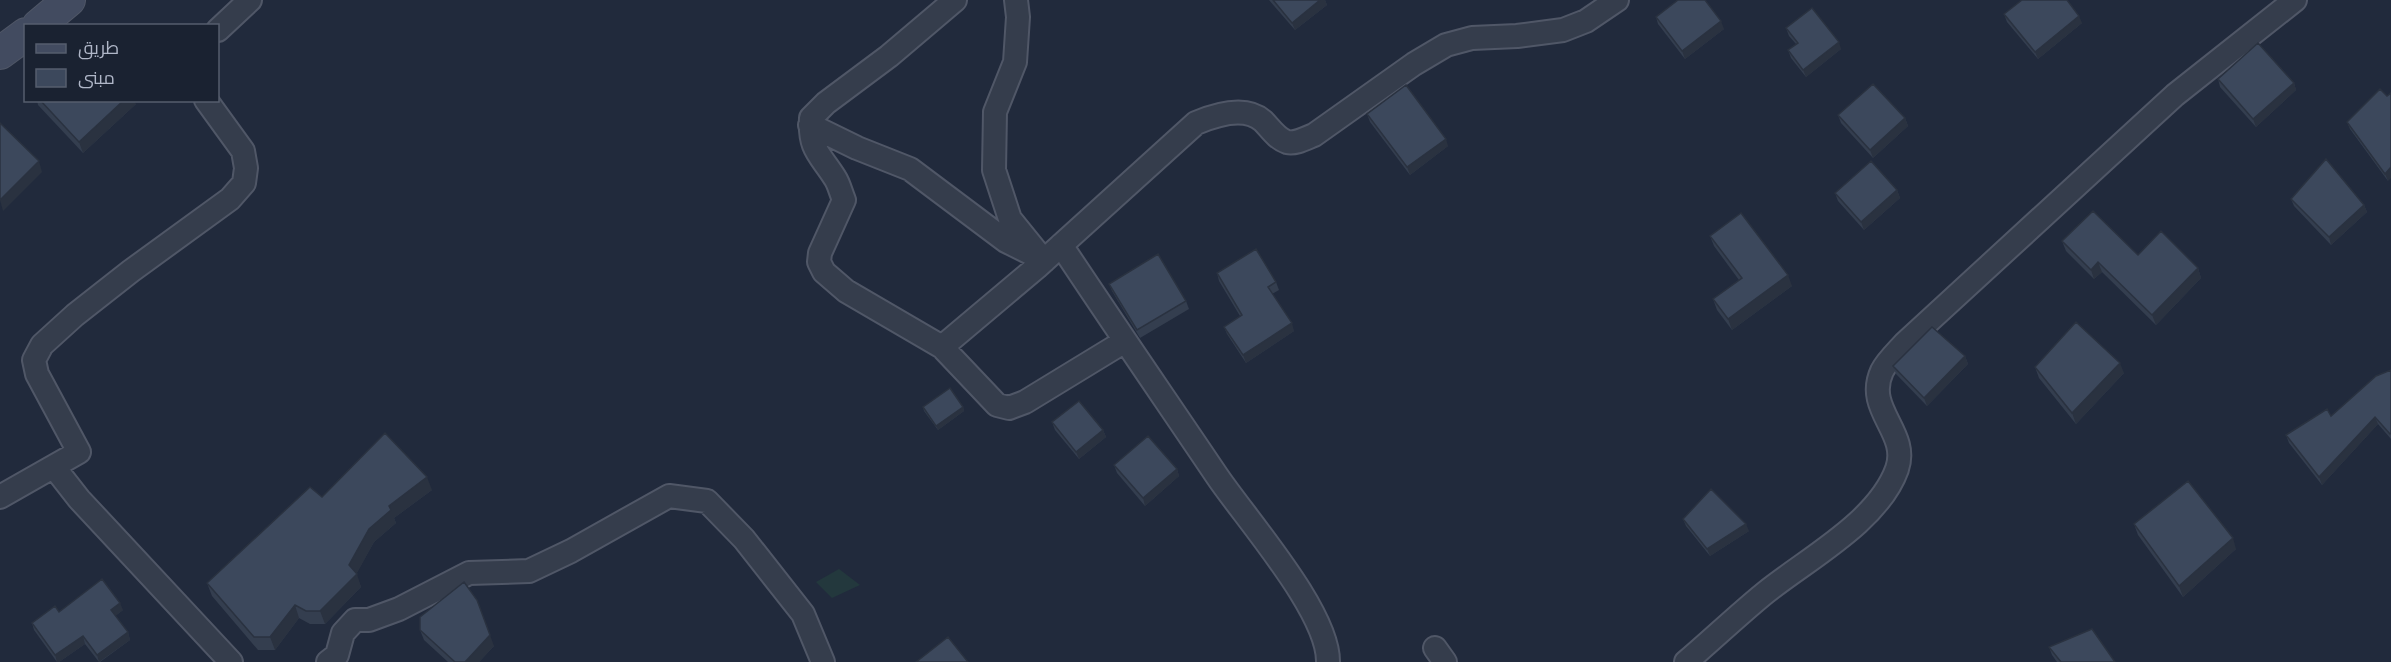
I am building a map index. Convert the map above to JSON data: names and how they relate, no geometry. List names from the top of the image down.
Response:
{
  "legend": ["طريق", "مبنى"]
}
